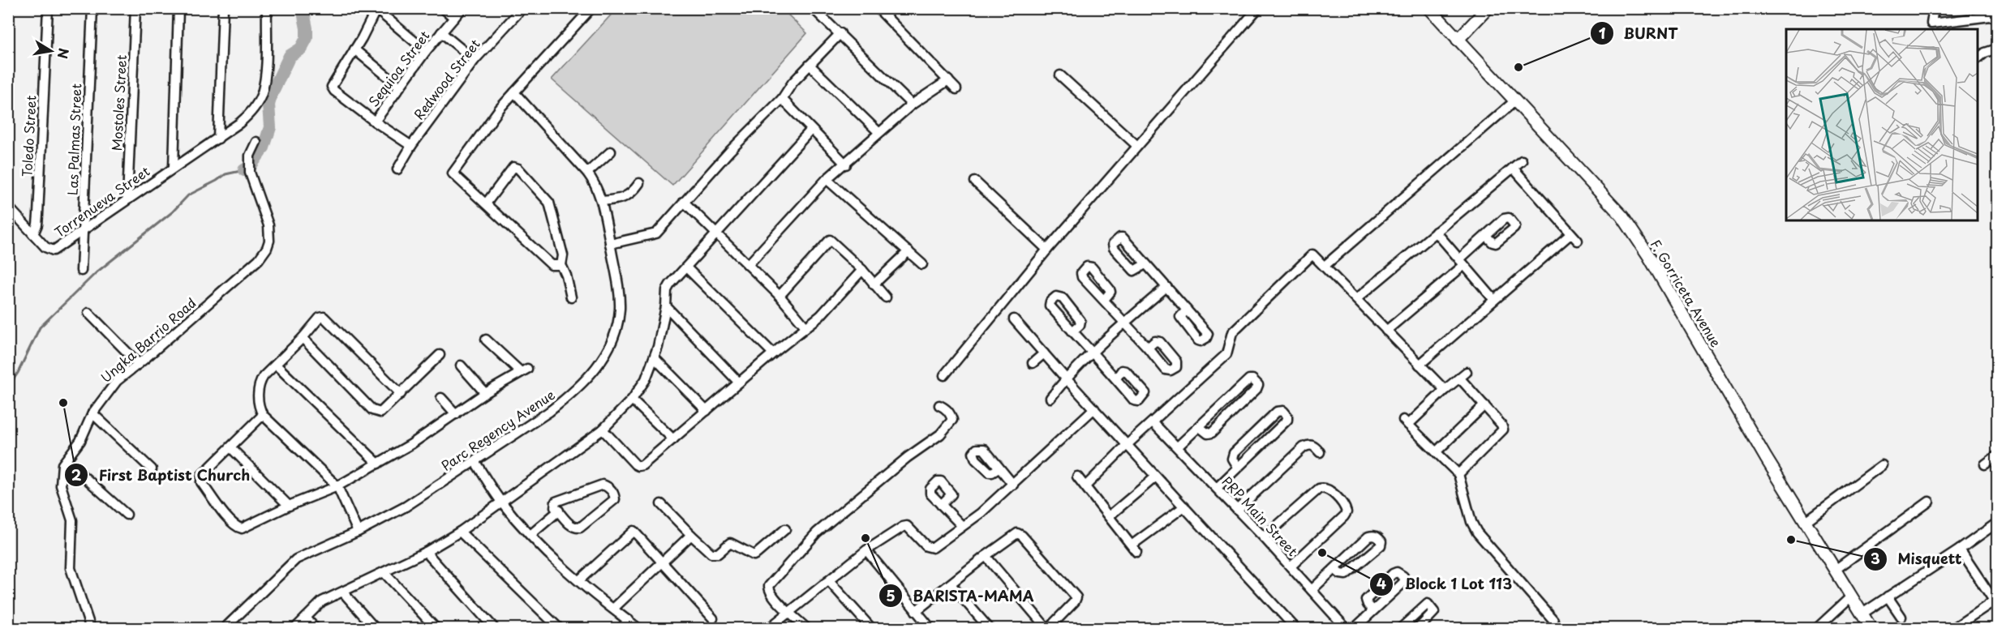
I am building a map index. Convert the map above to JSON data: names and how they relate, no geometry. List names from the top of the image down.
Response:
{
  "streets": {
    "main road": ["F. Gorriceta Avenue"],
    "street": [
      "Sequioa Street",
      "Redwood Street",
      "Mostoles Street",
      "Toledo Street",
      "Las Palmas Street",
      "Torrenueva Street",
      "Ungka Barrio Road",
      "Parc Regency Avenue",
      "PRP Main Street"
    ]
  },
  "crossings": [
    ["Mostoles Street", "Torrenueva Street"],
    ["Toledo Street", "Torrenueva Street"],
    ["Las Palmas Street", "Torrenueva Street"]
  ],
  "places": [
    "BURNT",
    "First Baptist Church",
    "BARISTA-MAMA",
    "Misquett",
    "Block 1 Lot 113"
  ],
  "north": "right"
}
